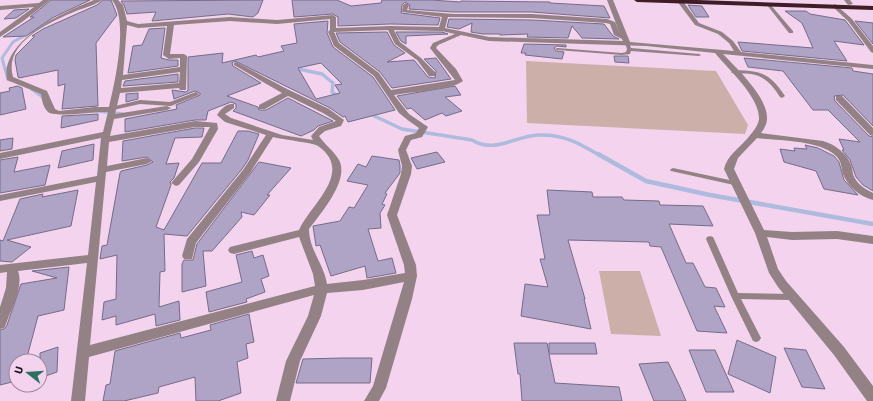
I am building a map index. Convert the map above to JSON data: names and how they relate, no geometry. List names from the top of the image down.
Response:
{
  "north": "left"
}
